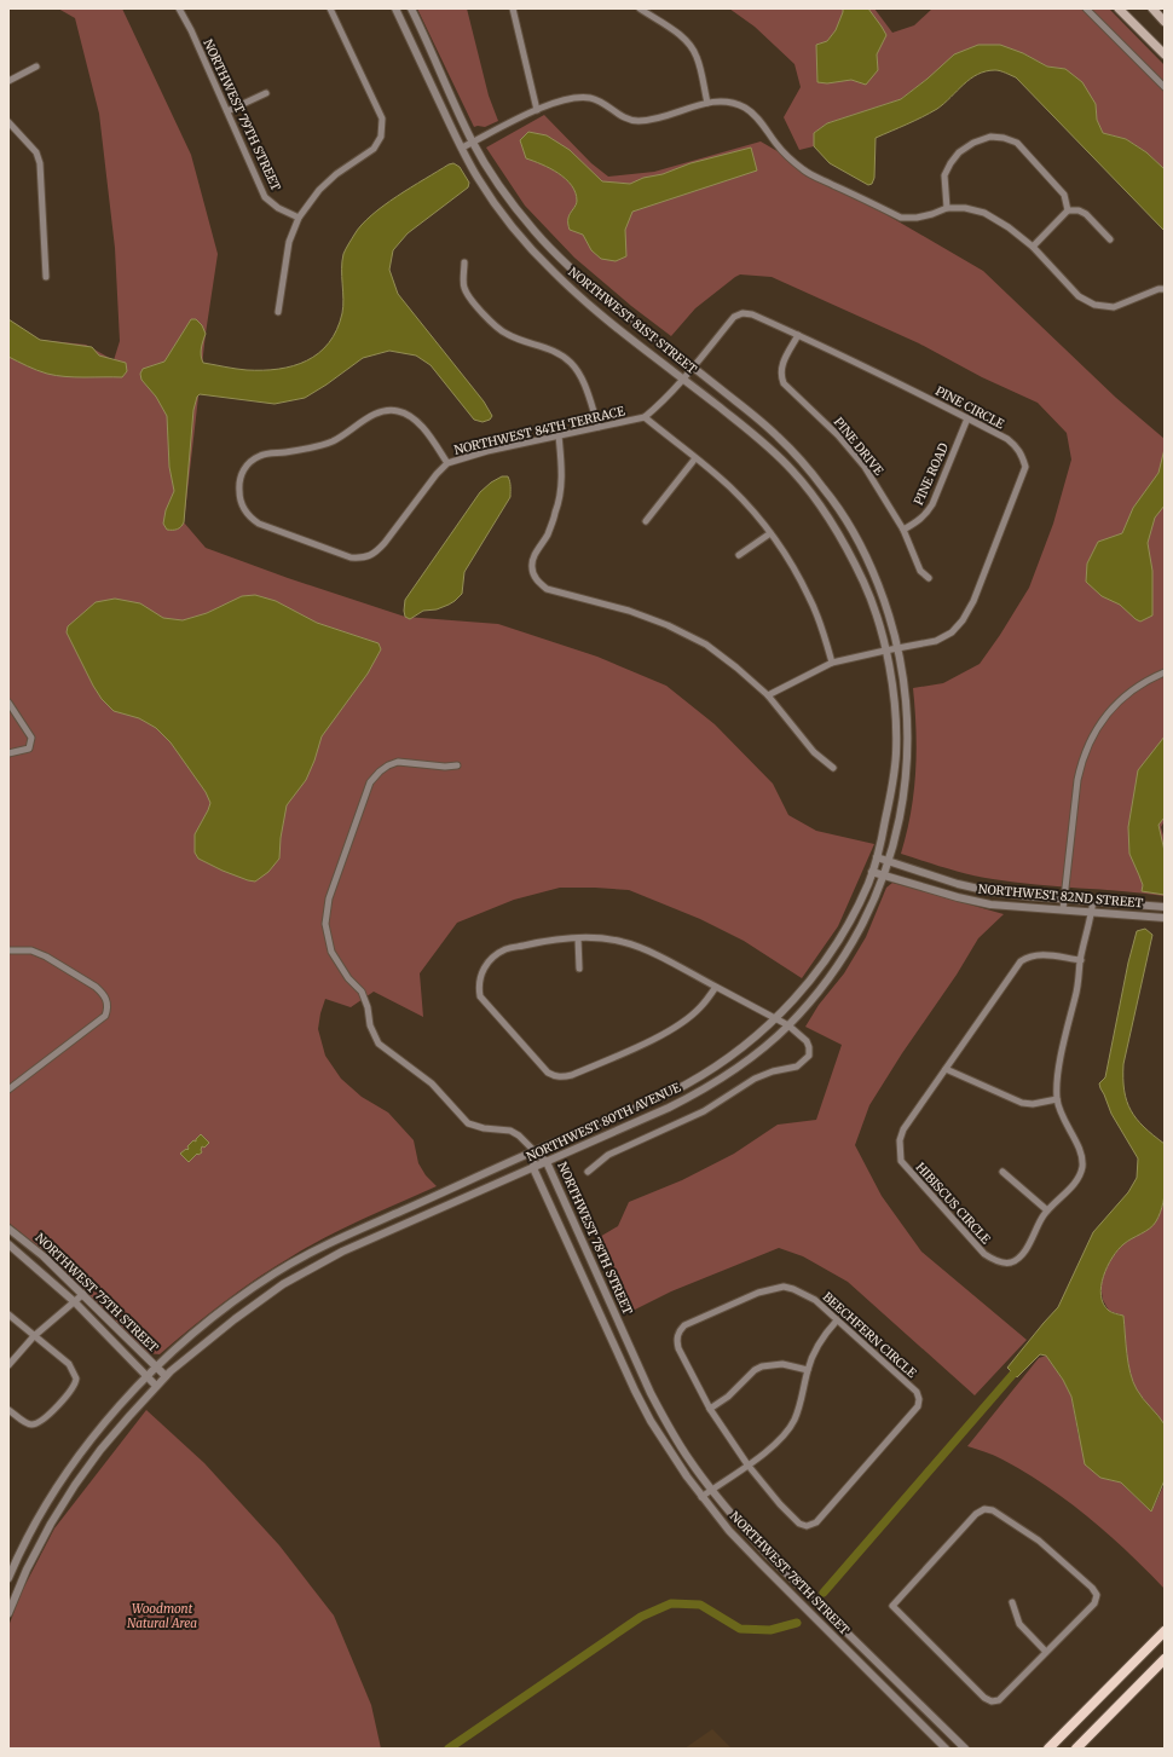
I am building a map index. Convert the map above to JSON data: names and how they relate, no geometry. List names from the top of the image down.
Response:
{
  "streets": {
    "street": [
      "NORTHWEST 79TH STREET",
      "NORTHWEST 81ST STREET",
      "PINE CIRCLE",
      "NORTHWEST 84TH TERRACE",
      "PINE DRIVE",
      "PINE ROAD",
      "NORTHWEST 82ND STREET",
      "NORTHWEST 80TH AVENUE",
      "HIBISCUS CIRCLE",
      "NORTHWEST 78TH STREET",
      "NORTHWEST 75TH STREET",
      "BEECHFERN CIRCLE"
    ]
  },
  "crossings": [
    ["NORTHWEST 81ST STREET", "PINE CIRCLE"],
    ["NORTHWEST 81ST STREET", "NORTHWEST 80TH AVENUE"],
    ["PINE CIRCLE", "PINE DRIVE"],
    ["PINE CIRCLE", "PINE ROAD"],
    ["PINE CIRCLE", "NORTHWEST 80TH AVENUE"],
    ["PINE DRIVE", "PINE ROAD"],
    ["NORTHWEST 82ND STREET", "NORTHWEST 80TH AVENUE"],
    ["NORTHWEST 82ND STREET", "HIBISCUS CIRCLE"],
    ["NORTHWEST 80TH AVENUE", "NORTHWEST 78TH STREET"],
    ["NORTHWEST 80TH AVENUE", "NORTHWEST 75TH STREET"]
  ],
  "parks": ["Woodmont Natural Area"]
}
